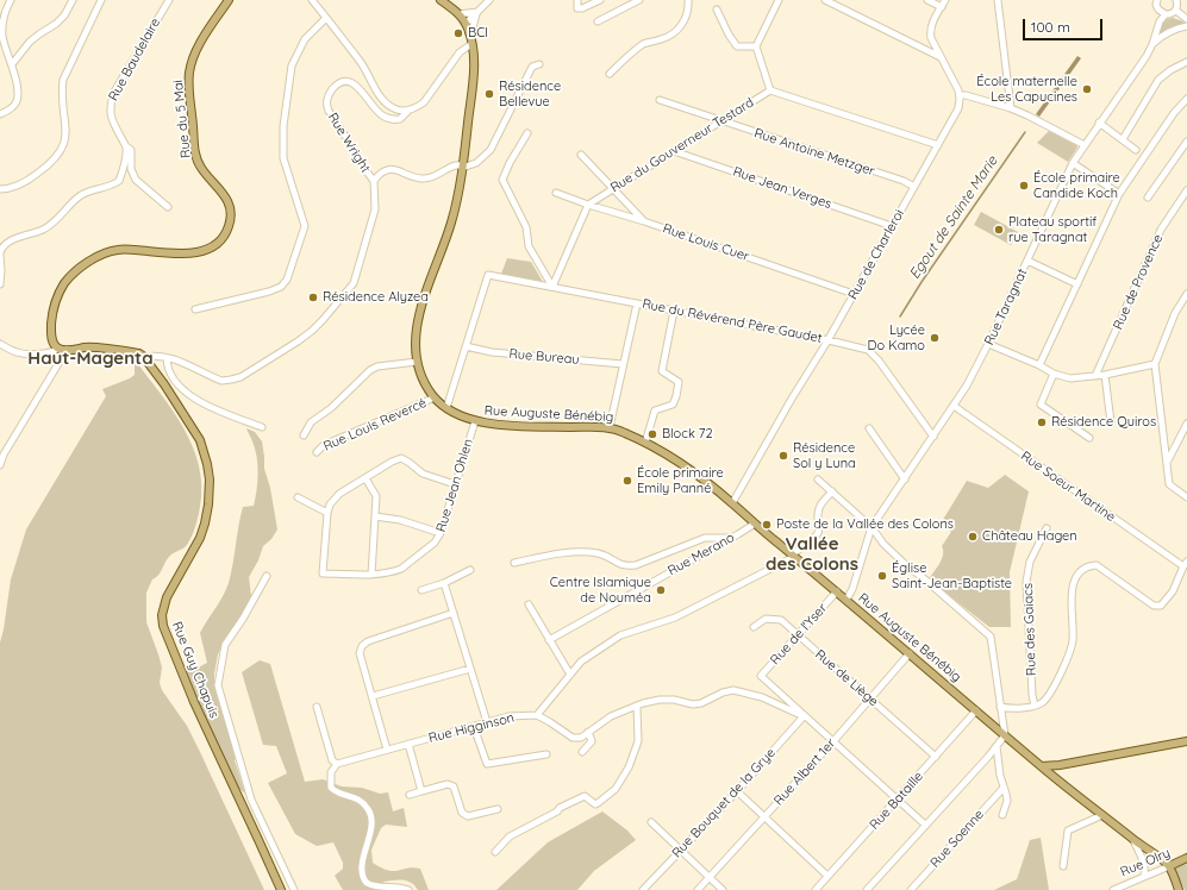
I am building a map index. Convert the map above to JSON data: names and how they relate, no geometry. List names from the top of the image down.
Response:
{
  "streets": {
    "main road": [
      "Rue du 5 Mai",
      "Rue Auguste Bénébig",
      "Rue Guy Chapuis",
      "Rue Olry"
    ],
    "street": [
      "Rue Baudelaire",
      "Rue Wright",
      "Rue du Gouverneur Testard",
      "Rue Antoine Metzger",
      "Rue Jean Verges",
      "Rue Louis Cuer",
      "Rue de Charleroi",
      "Rue de Provence",
      "Rue Taragnat",
      "Rue du Révérend Père Gaudet",
      "Rue Bureau",
      "Rue Louis Revercé",
      "Rue Jean Ohlen",
      "Rue Soeur Martine",
      "Rue Merano",
      "Rue des Gaiacs",
      "Rue de l'Yser",
      "Rue de Liège",
      "Rue Higginson",
      "Rue Albert 1er",
      "Rue Bataille",
      "Rue Bouquet de la Grye",
      "Rue Soenne"
    ]
  },
  "crossings": [
    ["Rue du Gouverneur Testard", "Rue Antoine Metzger"],
    ["Rue du Gouverneur Testard", "Rue Jean Verges"],
    ["Rue du Gouverneur Testard", "Rue Louis Cuer"],
    ["Rue Antoine Metzger", "Rue de Charleroi"],
    ["Rue Jean Verges", "Rue de Charleroi"],
    ["Rue Louis Cuer", "Rue de Charleroi"],
    ["Rue de Charleroi", "Rue du Révérend Père Gaudet"],
    ["Rue de Charleroi", "Rue Auguste Bénébig"],
    ["Rue Taragnat", "Rue du Révérend Père Gaudet"],
    ["Rue Taragnat", "Rue Auguste Bénébig"],
    ["Rue Taragnat", "Rue Soeur Martine"],
    ["Rue du Révérend Père Gaudet", "Rue Bureau"],
    ["Rue Auguste Bénébig", "Rue Louis Revercé"],
    ["Rue Auguste Bénébig", "Rue Jean Ohlen"],
    ["Rue Auguste Bénébig", "Rue Merano"],
    ["Rue Auguste Bénébig", "Rue de l'Yser"],
    ["Rue Auguste Bénébig", "Rue Albert 1er"],
    ["Rue Auguste Bénébig", "Rue Bataille"],
    ["Rue Auguste Bénébig", "Rue Olry"],
    ["Rue de l'Yser", "Rue de Liège"],
    ["Rue de l'Yser", "Rue Bouquet de la Grye"],
    ["Rue de Liège", "Rue Albert 1er"],
    ["Rue de Liège", "Rue Bataille"]
  ],
  "districts": ["Haut-Magenta", "Vallée des Colons"],
  "water": ["Egout de Sainte Marie"],
  "places": [
    "BCI",
    "École maternelle Les Capucines",
    "Résidence Bellevue",
    "École primaire Candide Koch",
    "Plateau sportif rue Taragnat",
    "Résidence Alyzea",
    "Lycée Do Kamo",
    "Résidence Quiros",
    "Block 72",
    "Résidence Sol y Luna",
    "École primaire Emily Panné",
    "Poste de la Vallée des Colons",
    "Château Hagen",
    "Église Saint-Jean-Baptiste",
    "Centre Islamique de Nouméa"
  ],
  "scale_bar": "100 m"
}
